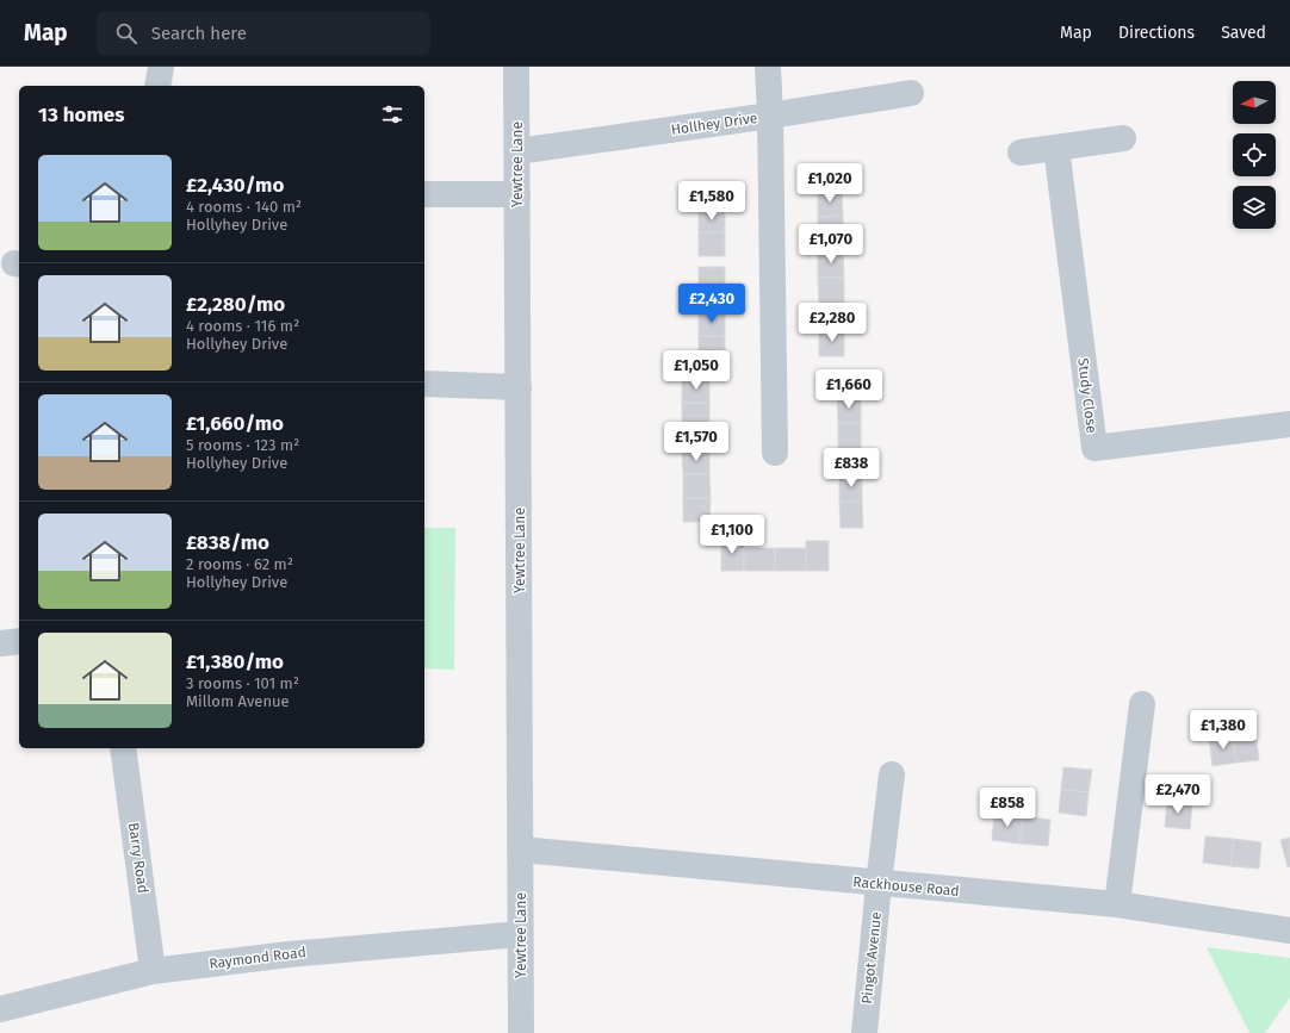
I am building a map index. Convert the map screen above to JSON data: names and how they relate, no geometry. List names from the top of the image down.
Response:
{
  "streets": {
    "street": [
      "Hollhey Drive",
      "Yewtree Lane",
      "Study Close",
      "Barry Road",
      "Rackhouse Road",
      "Raymond Road",
      "Pingot Avenue"
    ]
  },
  "crossings": [
    ["Hollhey Drive", "Yewtree Lane"],
    ["Yewtree Lane", "Rackhouse Road"],
    ["Yewtree Lane", "Raymond Road"],
    ["Barry Road", "Raymond Road"],
    ["Rackhouse Road", "Pingot Avenue"]
  ],
  "north": "left",
  "page": {
    "header": "Map",
    "search": "Search here",
    "nav": ["Map", "Directions", "Saved"],
    "heading": "13 homes",
    "list": [
      {
        "name": "£2,430/mo",
        "note": "4 rooms · 140 m² · Hollyhey Drive"
      },
      {
        "name": "£2,280/mo",
        "note": "4 rooms · 116 m² · Hollyhey Drive"
      },
      {
        "name": "£1,660/mo",
        "note": "5 rooms · 123 m² · Hollyhey Drive"
      },
      {
        "name": "£838/mo",
        "note": "2 rooms · 62 m² · Hollyhey Drive"
      },
      {
        "name": "£1,380/mo",
        "note": "3 rooms · 101 m² · Millom Avenue"
      }
    ],
    "price": [
      "£1,020",
      "£1,580",
      "£1,070",
      "£2,430",
      "£2,280",
      "£1,050",
      "£1,660",
      "£1,570",
      "£838",
      "£1,100",
      "£1,380",
      "£2,470",
      "£858"
    ]
  }
}
